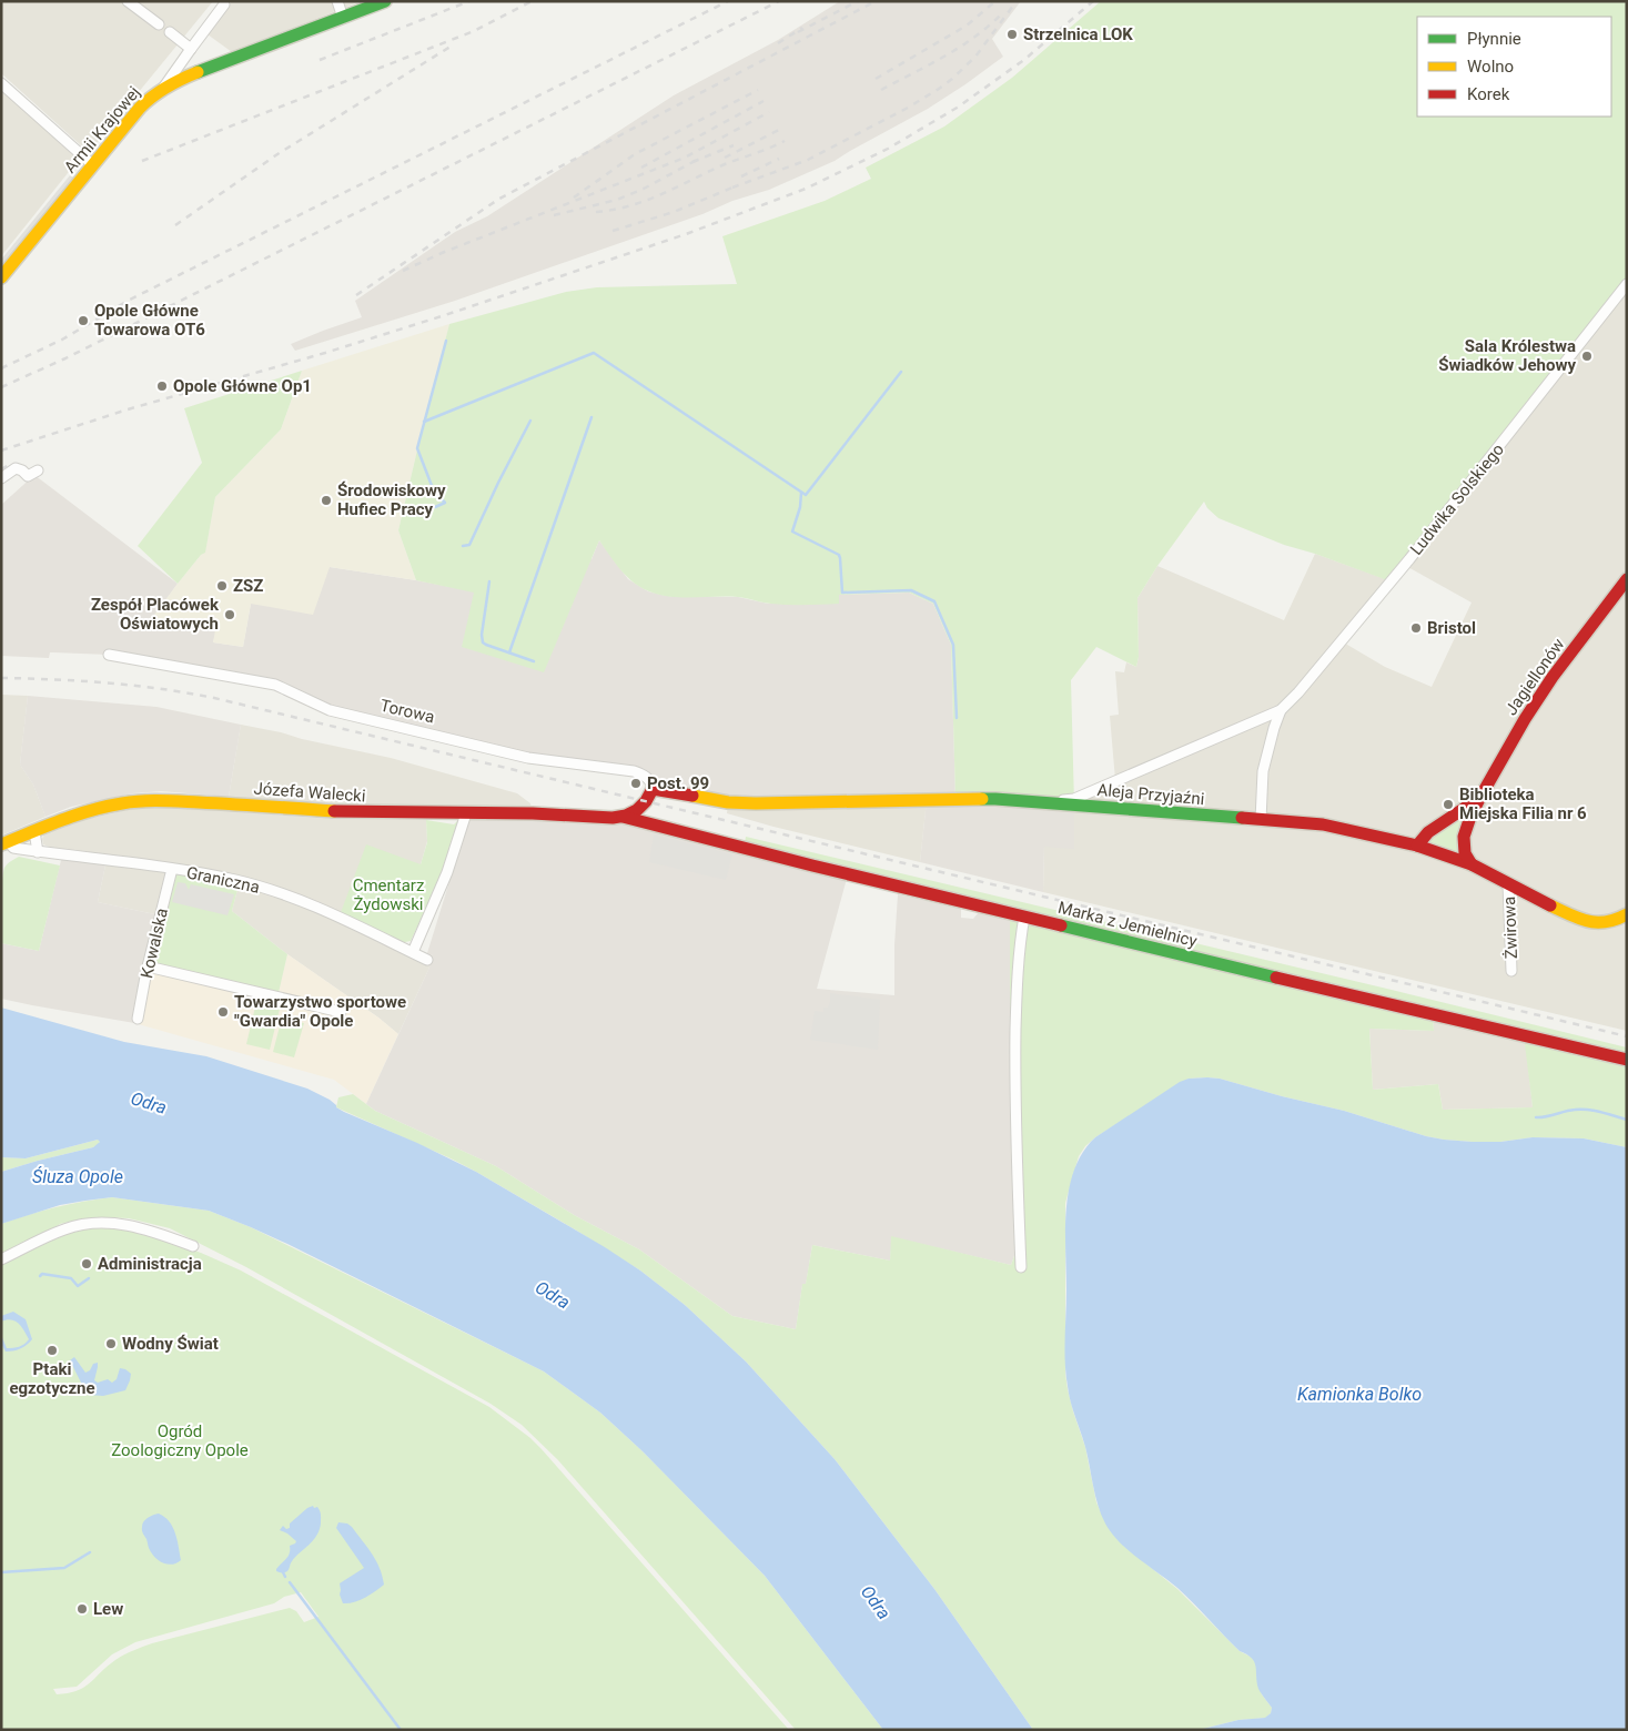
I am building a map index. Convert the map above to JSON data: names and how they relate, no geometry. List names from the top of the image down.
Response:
{
  "streets": {
    "street": [
      "Armii Krajowej",
      "Ludwika Solskiego",
      "Jagiellonów",
      "Torowa",
      "Józefa Walecki",
      "Aleja Przyjaźni",
      "Graniczna",
      "Marka z Jemielnicy",
      "Żwirowa",
      "Kowalska"
    ]
  },
  "crossings": [
    ["Ludwika Solskiego", "Aleja Przyjaźni"],
    ["Jagiellonów", "Aleja Przyjaźni"],
    ["Torowa", "Aleja Przyjaźni"],
    ["Józefa Walecki", "Graniczna"],
    ["Józefa Walecki", "Marka z Jemielnicy"],
    ["Aleja Przyjaźni", "Żwirowa"],
    ["Graniczna", "Kowalska"]
  ],
  "water": ["Odra", "Śluza Opole", "Kamionka Bolko"],
  "parks": ["Cmentarz Żydowski", "Ogród Zoologiczny Opole"],
  "places": [
    "Strzelnica LOK",
    "Opole Główne Towarowa OT6",
    "Sala Królestwa Świadków Jehowy",
    "Opole Główne Op1",
    "Środowiskowy Hufiec Pracy",
    "ZSZ",
    "Zespół Placówek Oświatowych",
    "Bristol",
    "Post. 99",
    "Biblioteka Miejska Filia nr 6",
    "Towarzystwo sportowe \"Gwardia\" Opole",
    "Administracja",
    "Wodny Świat",
    "Ptaki egzotyczne",
    "Lew"
  ],
  "legend": ["Płynnie", "Wolno", "Korek"]
}
